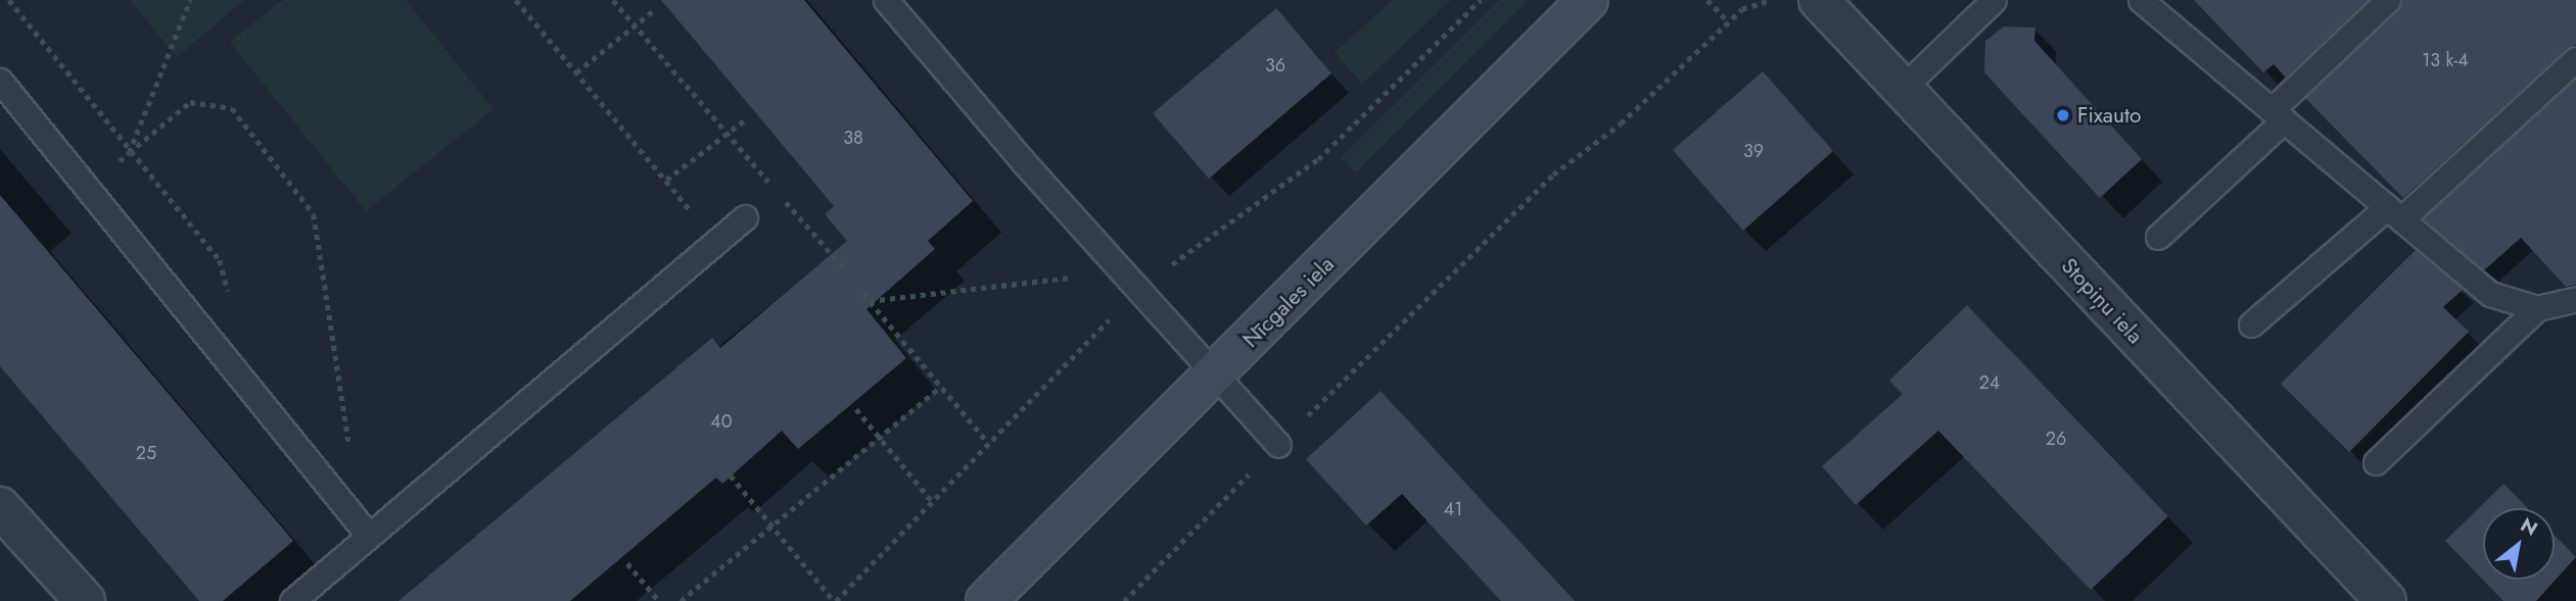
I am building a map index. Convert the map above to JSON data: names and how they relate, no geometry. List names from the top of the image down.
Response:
{
  "streets": {
    "street": ["Stopiņu iela", "Nīcgales iela"]
  },
  "places": ["Fixauto"],
  "house_numbers": [
    "13 k-4",
    "36",
    "38",
    "39",
    "24",
    "40",
    "26",
    "25",
    "41"
  ],
  "north": "top right"
}
